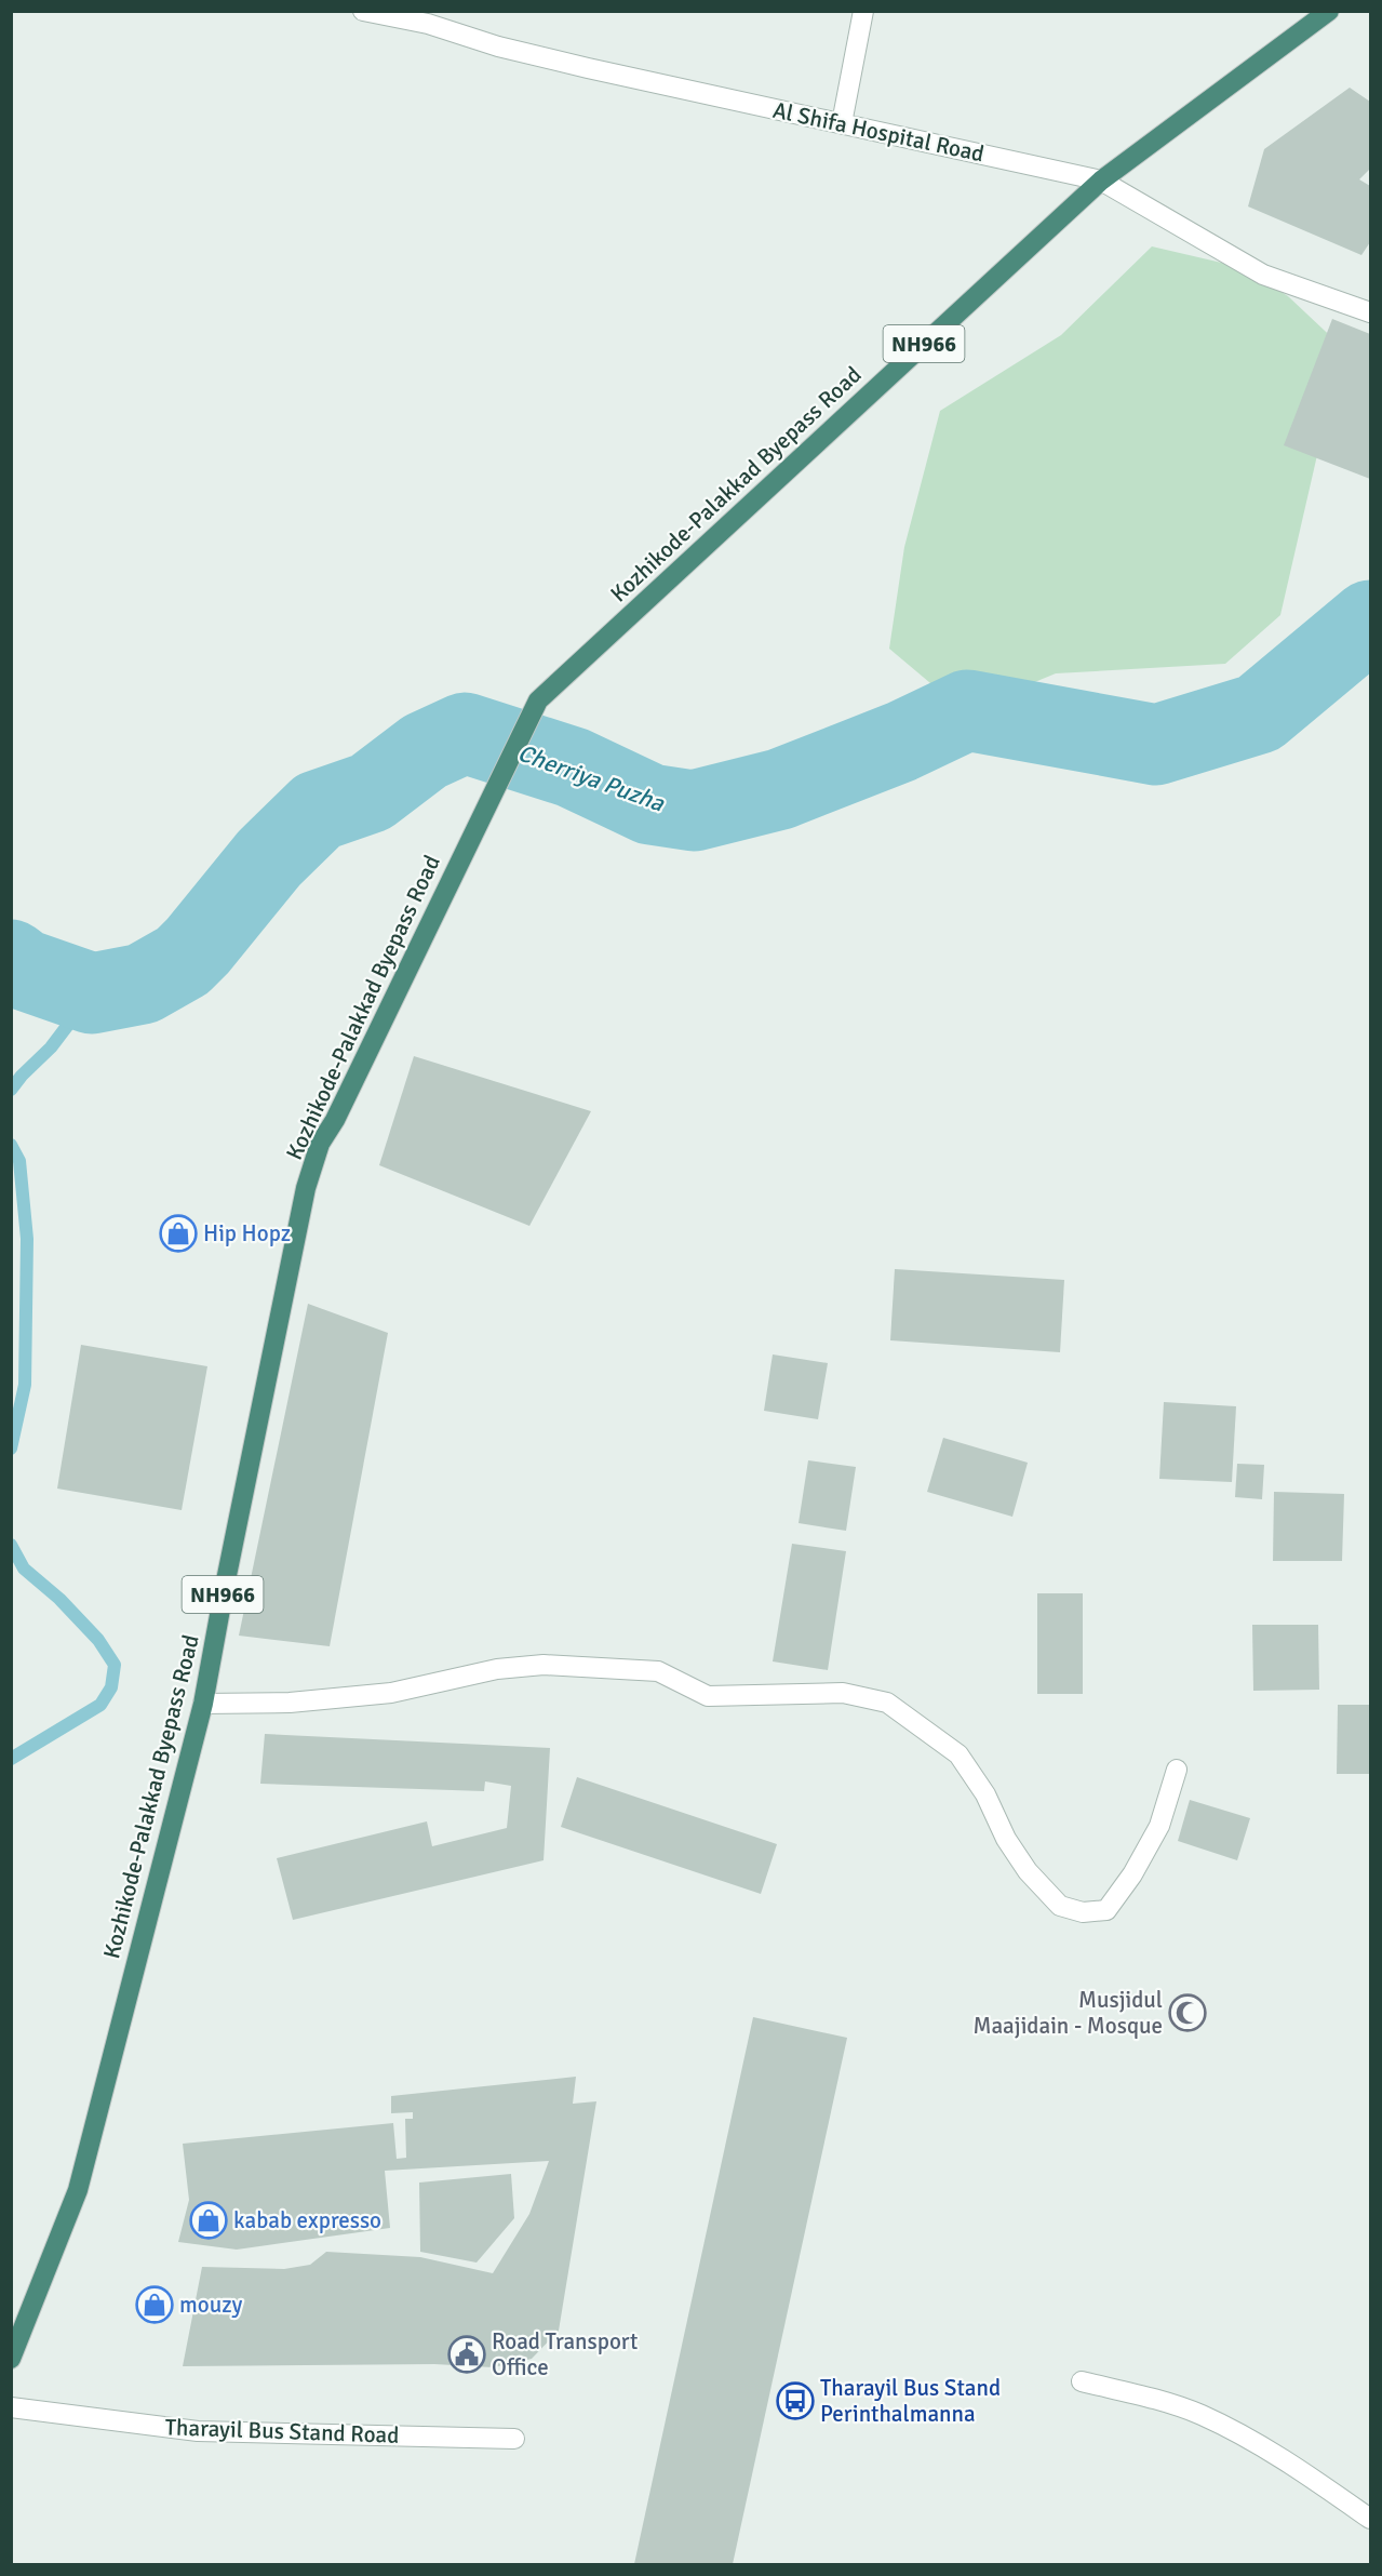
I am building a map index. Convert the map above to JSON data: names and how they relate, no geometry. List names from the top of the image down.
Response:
{
  "streets": {
    "highway": ["NH966", "Kozhikode-Palakkad Byepass Road"],
    "street": ["Al Shifa Hospital Road", "Tharayil Bus Stand Road"]
  },
  "crossings": [
    ["Al Shifa Hospital Road", "Kozhikode-Palakkad Byepass Road"]
  ],
  "water": ["Cherriya Puzha"],
  "places": {
    "shop": ["Hip Hopz", "kabab expresso", "mouzy"],
    "mosque": ["Musjidul Maajidain - Mosque"],
    "public building": ["Road Transport Office"],
    "bus stop": ["Tharayil Bus Stand Perinthalmanna"]
  }
}
